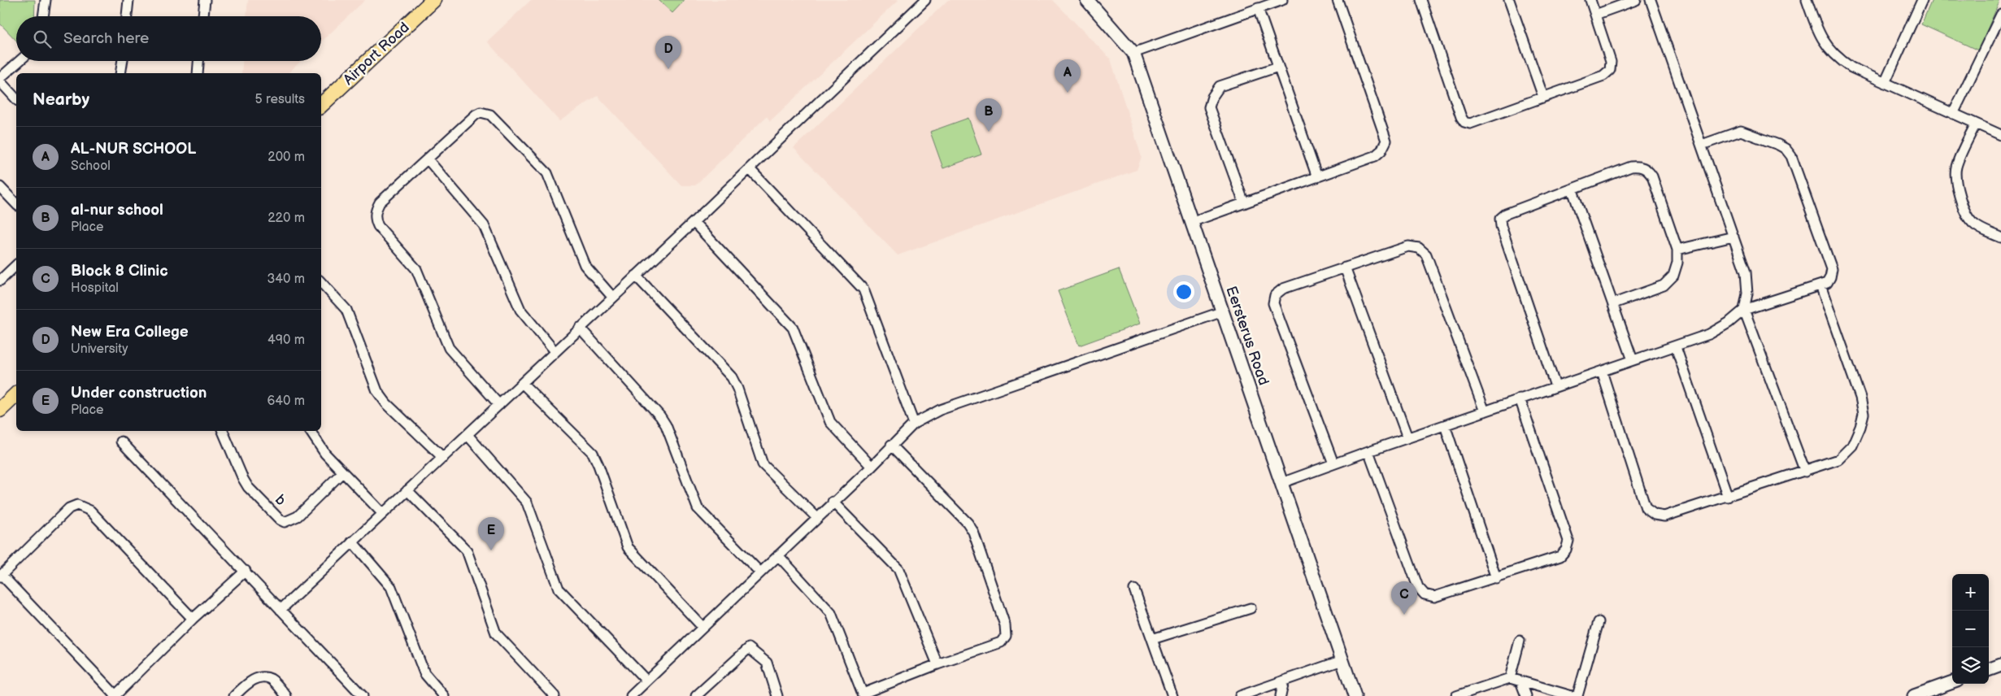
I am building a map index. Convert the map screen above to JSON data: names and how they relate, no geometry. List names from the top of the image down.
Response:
{
  "streets": {
    "main road": ["Airport Road"],
    "street": ["Eersterus Road", "b"]
  },
  "page": {
    "search": "Search here",
    "pins": [
      "D",
      "A",
      "B",
      "E",
      "C"
    ],
    "heading": ["Nearby", "5 results"],
    "list": [
      {
        "mark": "A",
        "name": "AL-NUR SCHOOL",
        "note": "School",
        "value": "200 m"
      },
      {
        "mark": "B",
        "name": "al-nur school",
        "note": "Place",
        "value": "220 m"
      },
      {
        "mark": "C",
        "name": "Block 8 Clinic",
        "note": "Hospital",
        "value": "340 m"
      },
      {
        "mark": "D",
        "name": "New Era College",
        "note": "University",
        "value": "490 m"
      },
      {
        "mark": "E",
        "name": "Under construction",
        "note": "Place",
        "value": "640 m"
      }
    ],
    "map_buttons": ["+", "−"]
  }
}
